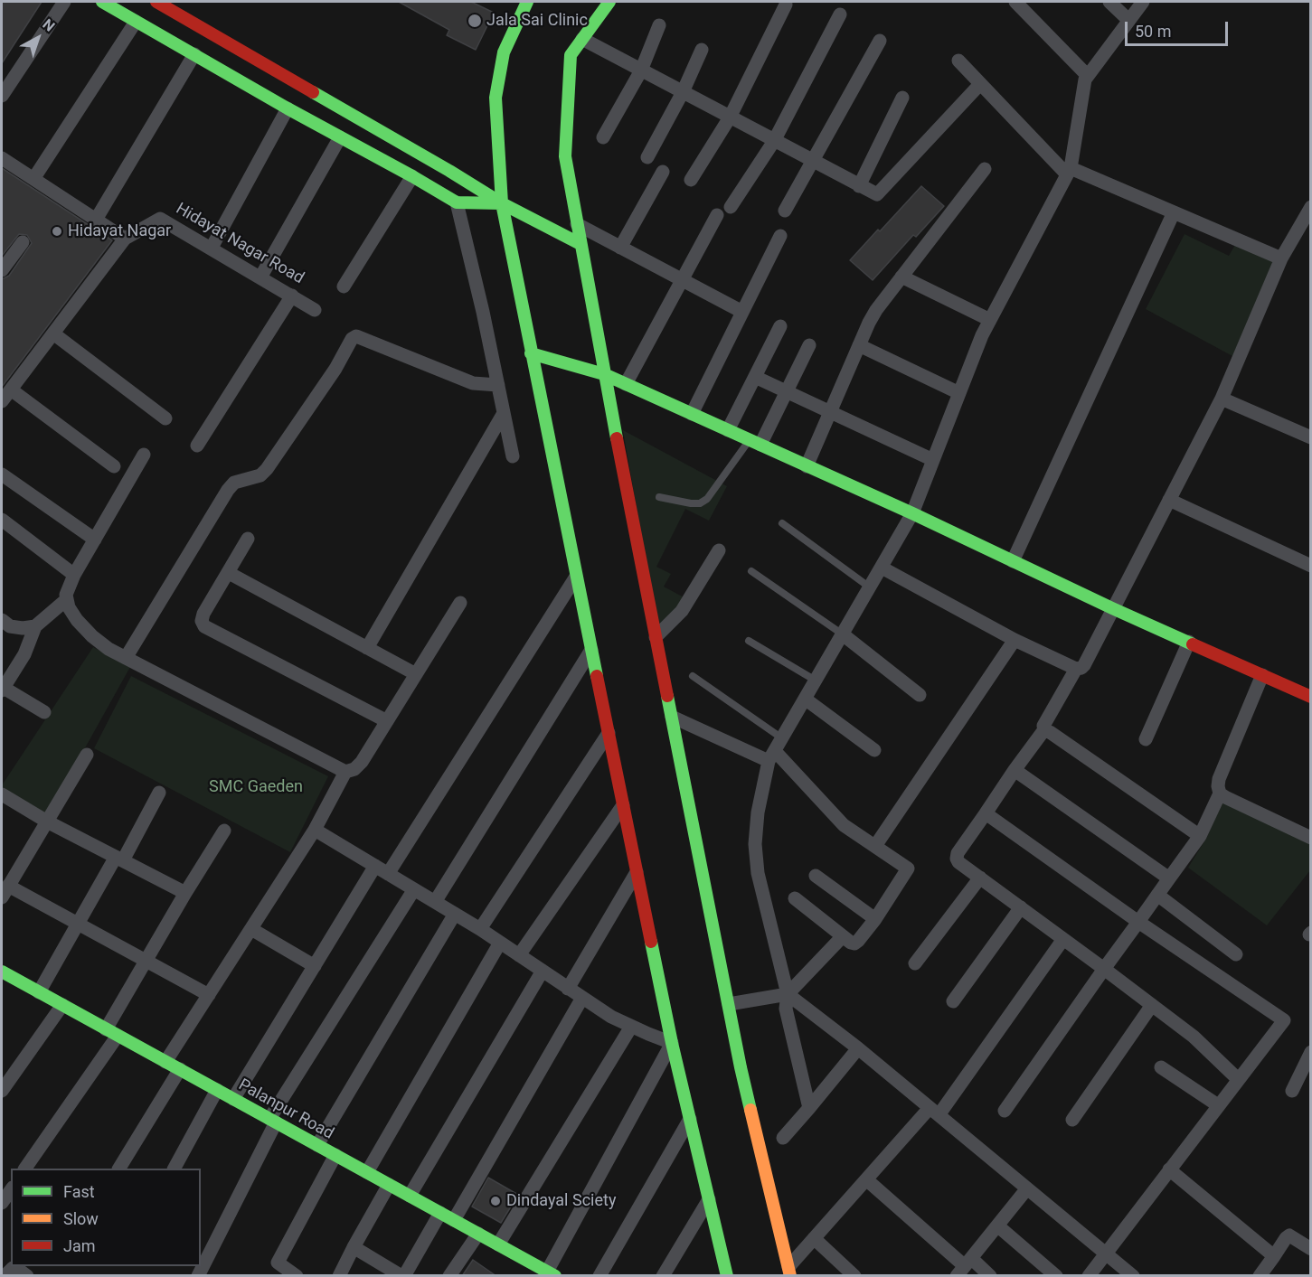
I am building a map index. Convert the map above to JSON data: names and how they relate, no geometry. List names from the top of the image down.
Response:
{
  "streets": {
    "street": ["Hidayat Nagar Road", "Palanpur Road"]
  },
  "parks": ["SMC Gaeden"],
  "places": ["Jala Sai Clinic", "Hidayat Nagar", "Dindayal Sciety"],
  "legend": ["Fast", "Slow", "Jam"],
  "scale_bar": "50 m",
  "north": "top right"
}
